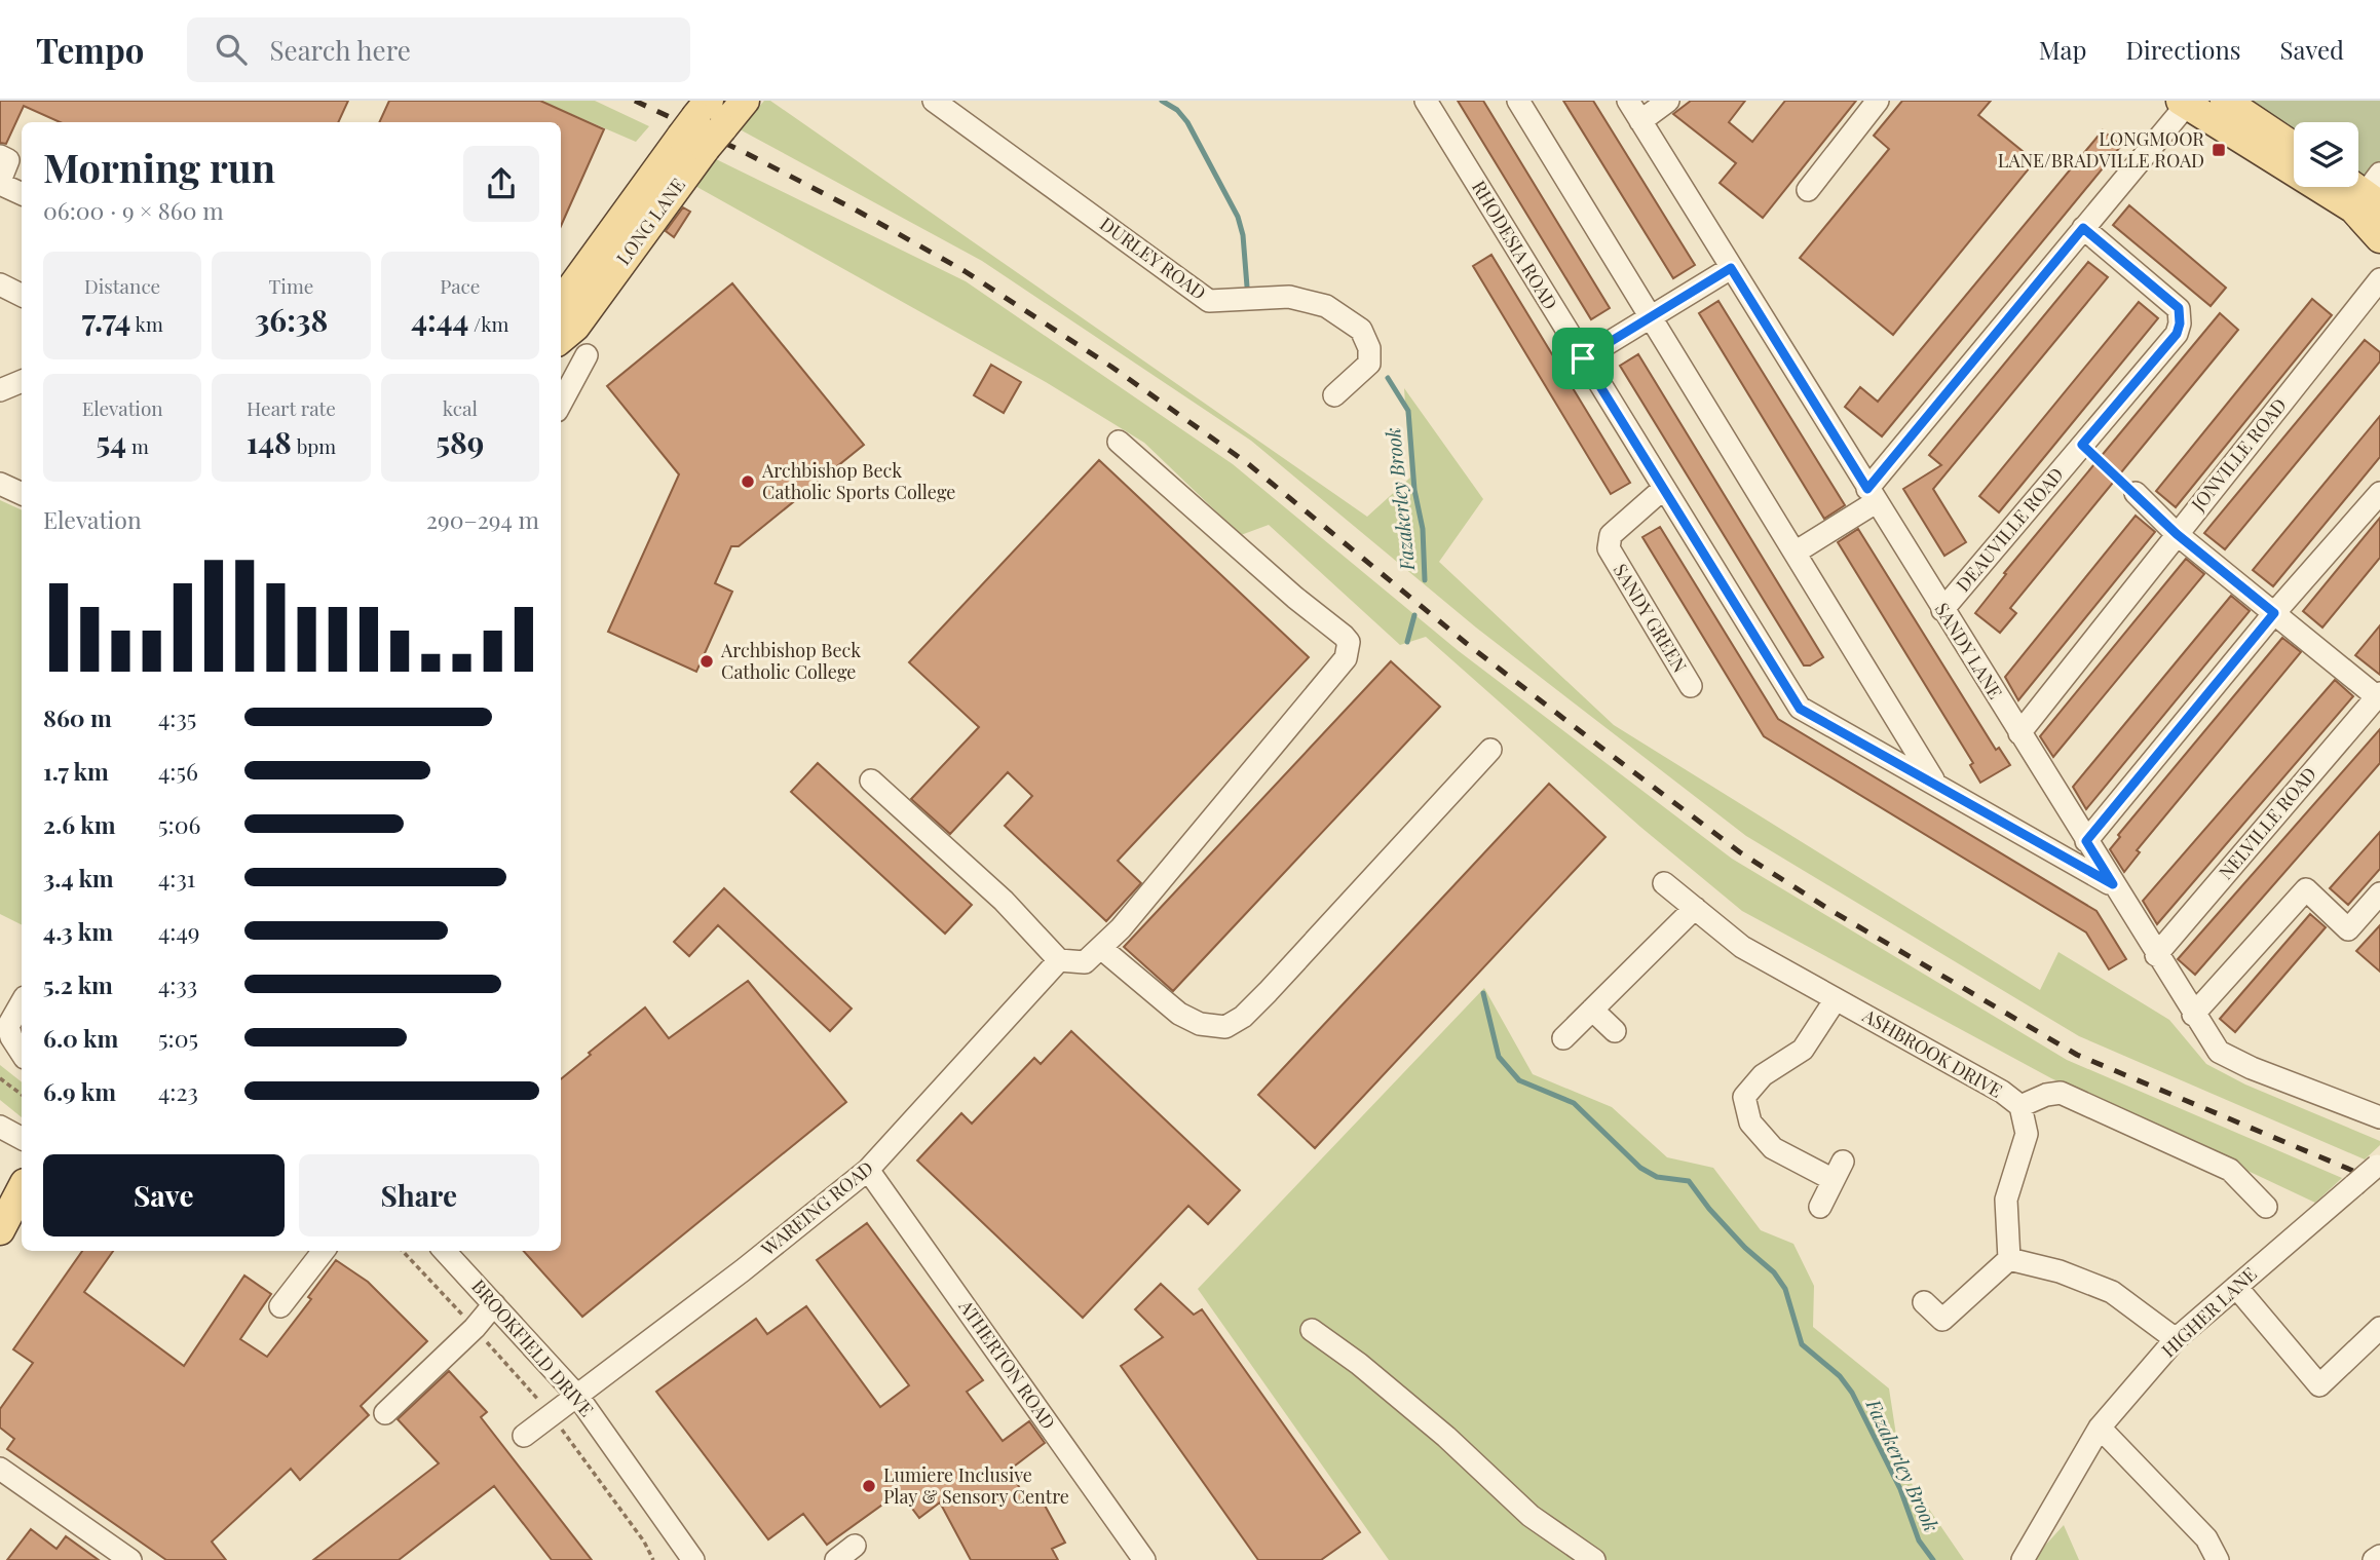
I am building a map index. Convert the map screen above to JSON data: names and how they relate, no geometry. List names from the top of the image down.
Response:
{
  "streets": {
    "main road": ["LONG LANE"],
    "street": [
      "RHODESIA ROAD",
      "DURLEY ROAD",
      "JONVILLE ROAD",
      "DEAUVILLE ROAD",
      "SANDY GREEN",
      "SANDY LANE",
      "NELVILLE ROAD",
      "ASHBROOK DRIVE",
      "WAREING ROAD",
      "HIGHER LANE",
      "BROOKFIELD DRIVE",
      "ATHERTON ROAD"
    ]
  },
  "crossings": [
    ["RHODESIA ROAD", "SANDY GREEN"],
    ["RHODESIA ROAD", "SANDY LANE"],
    ["JONVILLE ROAD", "SANDY LANE"],
    ["DEAUVILLE ROAD", "SANDY LANE"],
    ["SANDY LANE", "NELVILLE ROAD"],
    ["WAREING ROAD", "BROOKFIELD DRIVE"],
    ["WAREING ROAD", "ATHERTON ROAD"]
  ],
  "water": ["Fazakerley Brook"],
  "places": {
    "transit": ["LONGMOOR LANE/BRADVILLE ROAD"],
    "other": ["Archbishop Beck Catholic Sports College", "Archbishop Beck Catholic College", "Lumiere Inclusive Play & Sensory Centre"]
  },
  "page": {
    "header": "Tempo",
    "search": "Search here",
    "nav": ["Map", "Directions", "Saved"],
    "heading": ["Morning run", "06:00 · 9 × 860 m"],
    "stats": [
      ["Distance", "7.74 km"],
      ["Time", "36:38"],
      ["Pace", "4:44 /km"],
      ["Elevation", "54 m"],
      ["Heart rate", "148 bpm"],
      ["kcal", "589"]
    ],
    "chart": ["Elevation", "290–294 m"],
    "list": [
      {
        "name": "860 m",
        "note": "4:35"
      },
      {
        "name": "1.7 km",
        "note": "4:56"
      },
      {
        "name": "2.6 km",
        "note": "5:06"
      },
      {
        "name": "3.4 km",
        "note": "4:31"
      },
      {
        "name": "4.3 km",
        "note": "4:49"
      },
      {
        "name": "5.2 km",
        "note": "4:33"
      },
      {
        "name": "6.0 km",
        "note": "5:05"
      },
      {
        "name": "6.9 km",
        "note": "4:23"
      }
    ],
    "buttons": ["Save", "Share"]
  }
}
